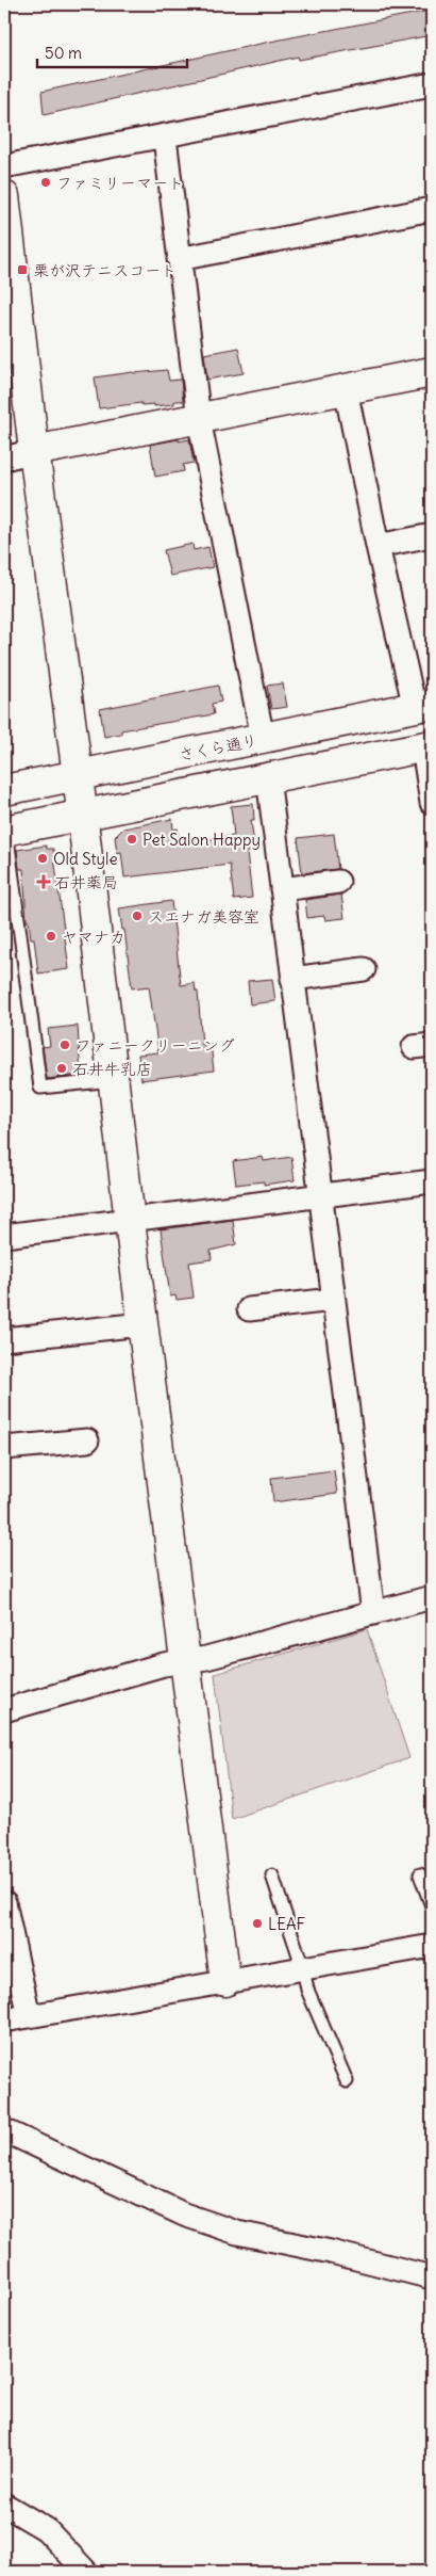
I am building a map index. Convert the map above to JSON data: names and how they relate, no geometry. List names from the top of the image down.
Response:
{
  "streets": {
    "street": ["さくら通り"]
  },
  "places": {
    "other": [
      "ファミリーマート",
      "Pet Salon Happy",
      "Old Style",
      "スエナガ美容室",
      "ヤマナカ",
      "ファニークリーニング",
      "石井牛乳店",
      "LEAF"
    ],
    "transit": ["栗が沢テニスコート"],
    "health": ["石井薬局"]
  },
  "scale_bar": "50 m"
}
